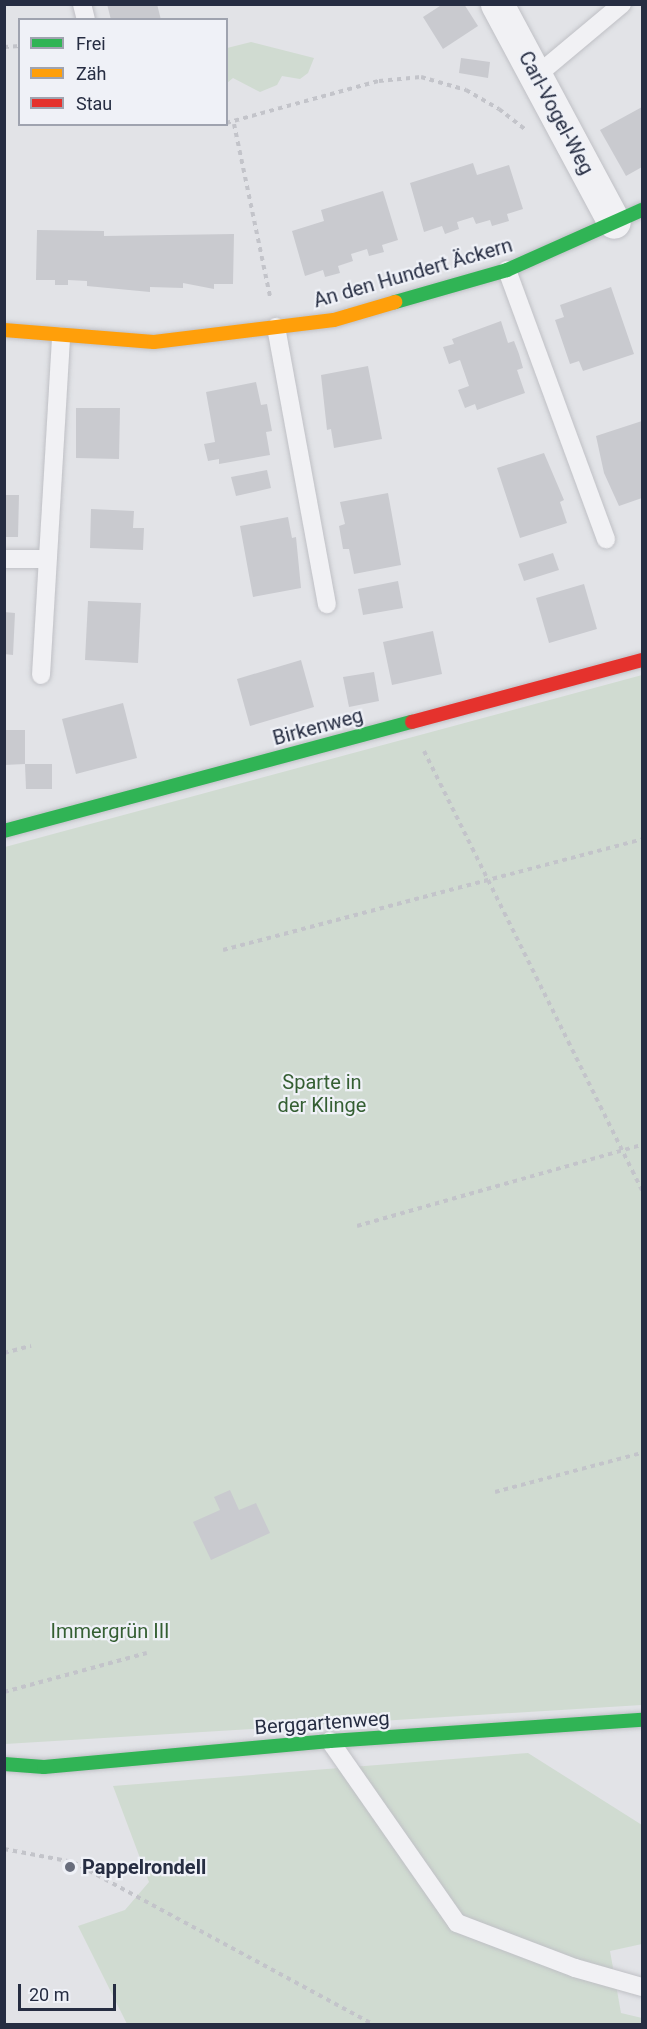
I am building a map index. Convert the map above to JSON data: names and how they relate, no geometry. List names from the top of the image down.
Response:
{
  "streets": {
    "street": [
      "Carl-Vogel-Weg",
      "An den Hundert Äckern",
      "Birkenweg",
      "Berggartenweg"
    ]
  },
  "crossings": [
    ["Carl-Vogel-Weg", "An den Hundert Äckern"]
  ],
  "parks": ["Sparte in der Klinge", "Immergrün III"],
  "places": ["Pappelrondell"],
  "legend": ["Frei", "Zäh", "Stau"],
  "scale_bar": "20 m"
}
